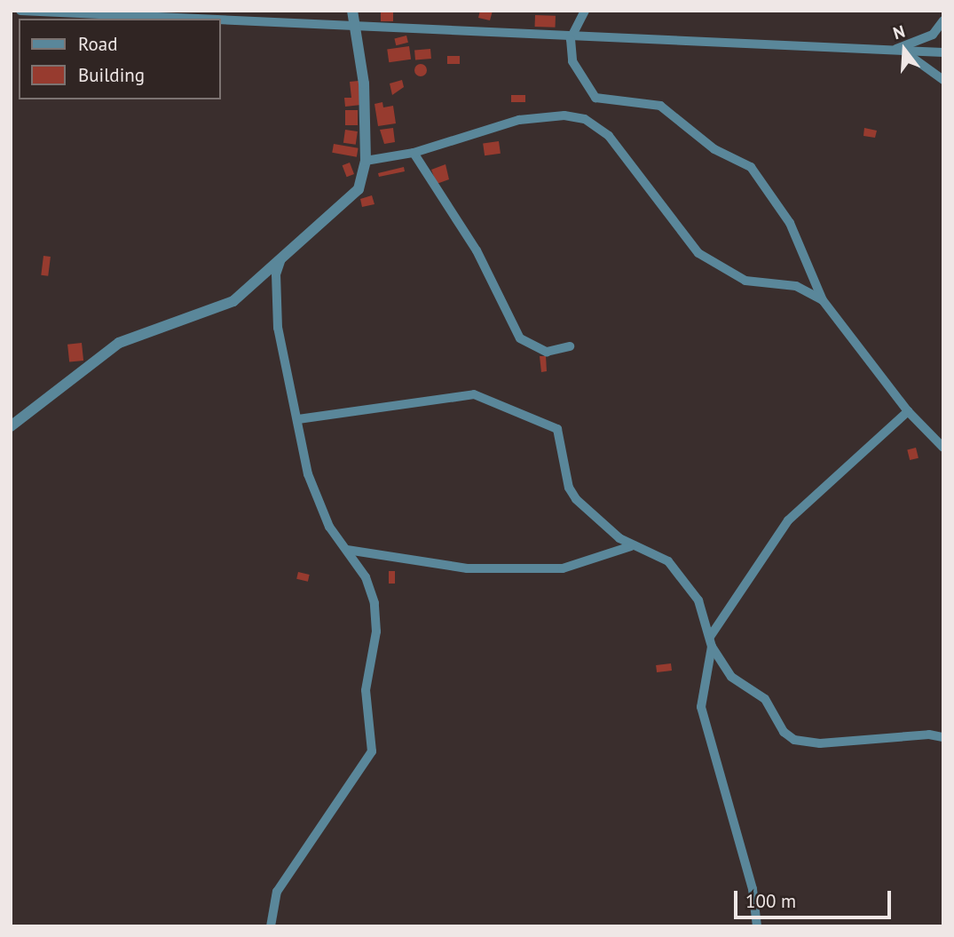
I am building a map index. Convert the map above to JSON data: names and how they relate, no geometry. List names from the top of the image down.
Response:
{
  "legend": ["Road", "Building"],
  "scale_bar": "100 m",
  "north": "top"
}
